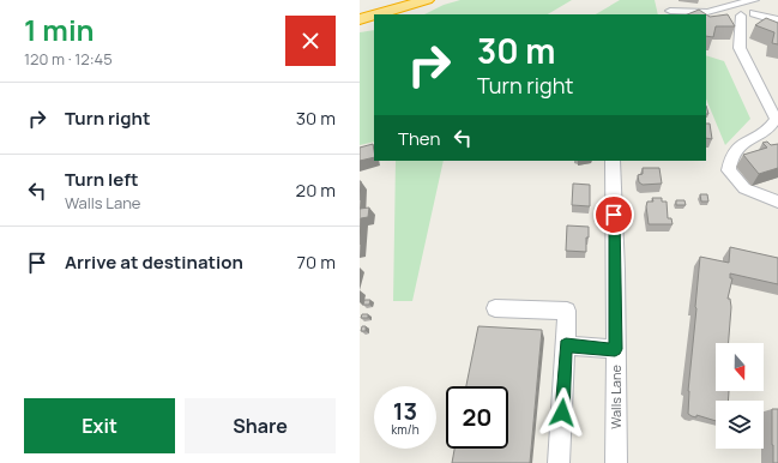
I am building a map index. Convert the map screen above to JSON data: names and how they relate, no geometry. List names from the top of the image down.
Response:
{
  "streets": {
    "street": ["Walls Lane"]
  },
  "north": "bottom",
  "page": {
    "heading": ["1 min", "120 m · 12:45"],
    "turn": ["30 m", "Turn right"],
    "list": [
      {
        "name": "Turn right",
        "value": "30 m"
      },
      {
        "name": "Turn left",
        "note": "Walls Lane",
        "value": "20 m"
      },
      {
        "name": "Arrive at destination",
        "value": "70 m"
      }
    ],
    "then": "Then",
    "speed": "13 km/h",
    "limit": "20",
    "buttons": ["Exit", "Share"]
  }
}
